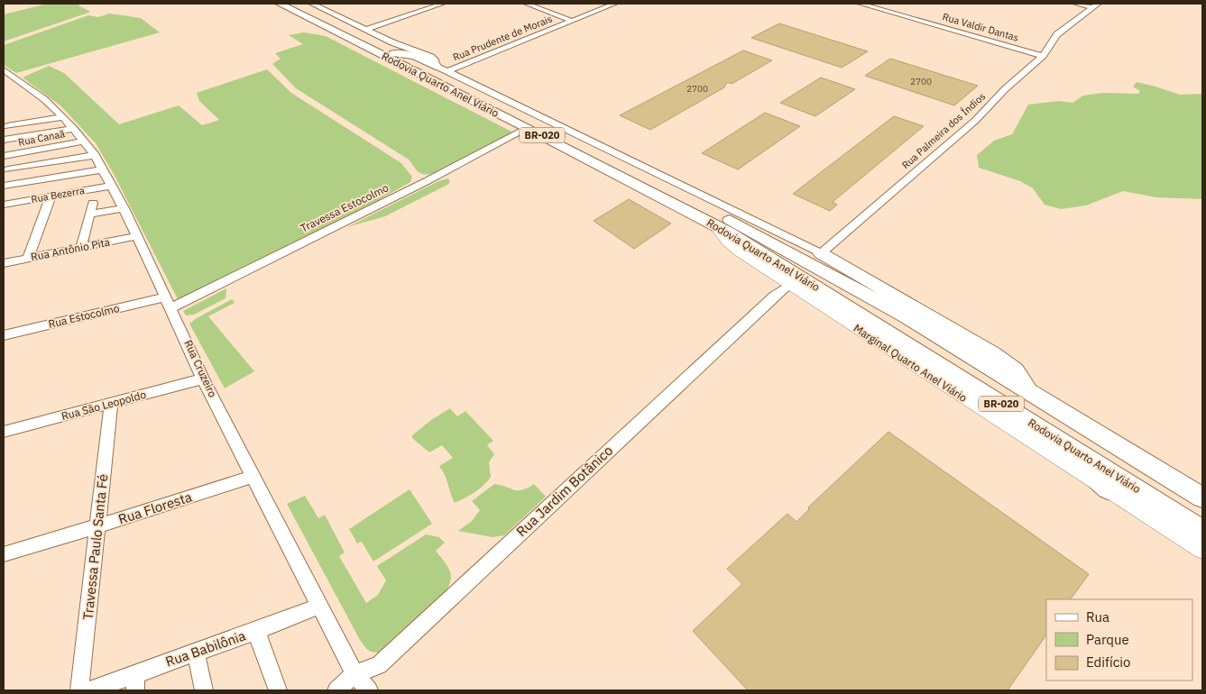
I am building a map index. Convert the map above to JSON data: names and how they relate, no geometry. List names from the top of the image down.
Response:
{
  "streets": {
    "highway": ["Rodovia Quarto Anel Viário", "BR-020"],
    "main road": ["Marginal Quarto Anel Viário"],
    "street": [
      "Rua Valdir Dantas",
      "Rua Prudente de Morais",
      "Rua Palmeira dos Índios",
      "Rua Canaã",
      "Rua Bezerra",
      "Travessa Estocolmo",
      "Rua Antônio Pita",
      "Rua Estocolmo",
      "Rua Cruzeiro",
      "Rua São Leopoldo",
      "Rua Jardim Botânico",
      "Rua Floresta",
      "Travessa Paulo Santa Fé",
      "Rua Babilônia"
    ]
  },
  "crossings": [
    ["Rua Valdir Dantas", "Rua Palmeira dos Índios"],
    ["Rodovia Quarto Anel Viário", "Rua Palmeira dos Índios"],
    ["Rodovia Quarto Anel Viário", "Travessa Estocolmo"],
    ["Rodovia Quarto Anel Viário", "Marginal Quarto Anel Viário"],
    ["Rodovia Quarto Anel Viário", "Rua Jardim Botânico"],
    ["Rua Palmeira dos Índios", "Marginal Quarto Anel Viário"],
    ["Rua Palmeira dos Índios", "Rua Jardim Botânico"],
    ["Rua Canaã", "Rua Cruzeiro"],
    ["Rua Bezerra", "Rua Cruzeiro"],
    ["Travessa Estocolmo", "Rua Estocolmo"],
    ["Travessa Estocolmo", "Rua Cruzeiro"],
    ["Rua Antônio Pita", "Rua Cruzeiro"],
    ["Rua Estocolmo", "Rua Cruzeiro"],
    ["Marginal Quarto Anel Viário", "Rua Jardim Botânico"],
    ["Rua Cruzeiro", "Rua São Leopoldo"],
    ["Rua Cruzeiro", "Rua Jardim Botânico"],
    ["Rua Cruzeiro", "Rua Floresta"],
    ["Rua Cruzeiro", "Rua Babilônia"],
    ["Rua São Leopoldo", "Travessa Paulo Santa Fé"],
    ["Rua Floresta", "Travessa Paulo Santa Fé"]
  ],
  "house_numbers": ["2700", "2700"],
  "legend": ["Rua", "Parque", "Edifício"]
}
